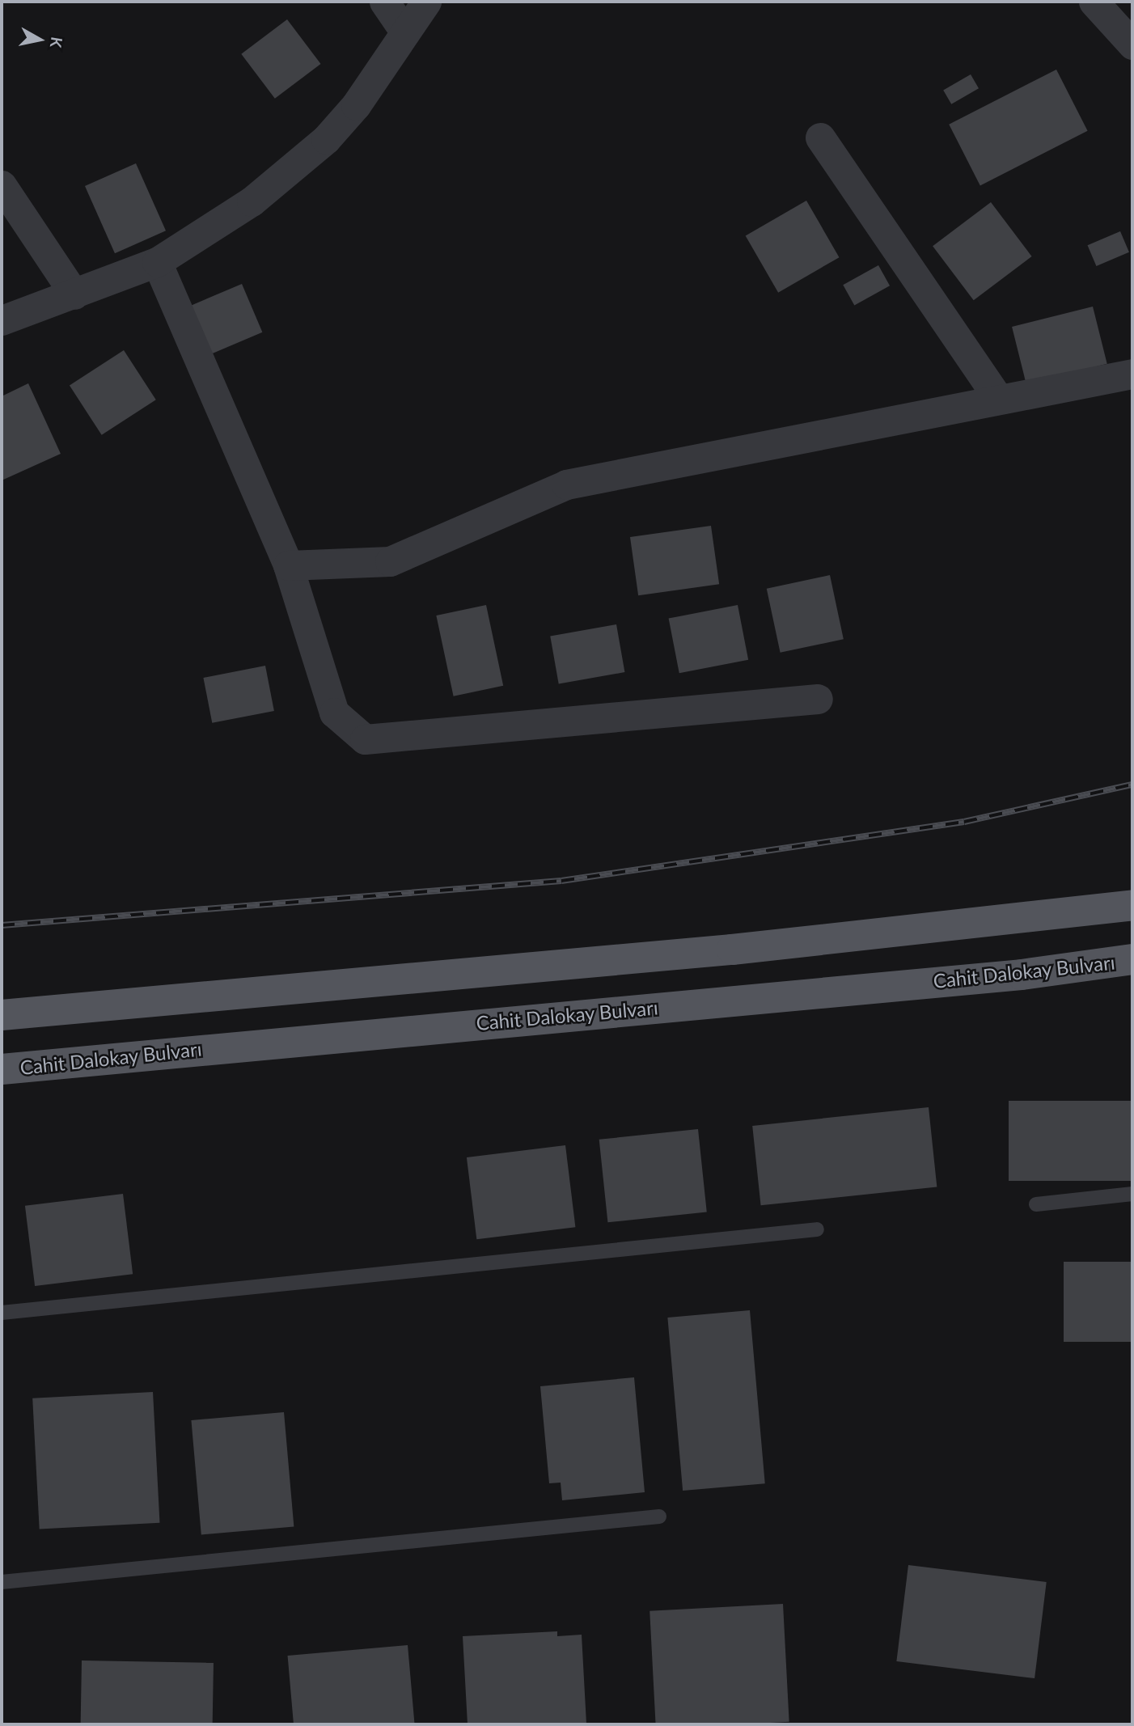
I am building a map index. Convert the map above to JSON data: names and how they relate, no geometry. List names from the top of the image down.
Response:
{
  "streets": {
    "main road": ["Cahit Dalokay Bulvarı"]
  },
  "north": "right"
}
